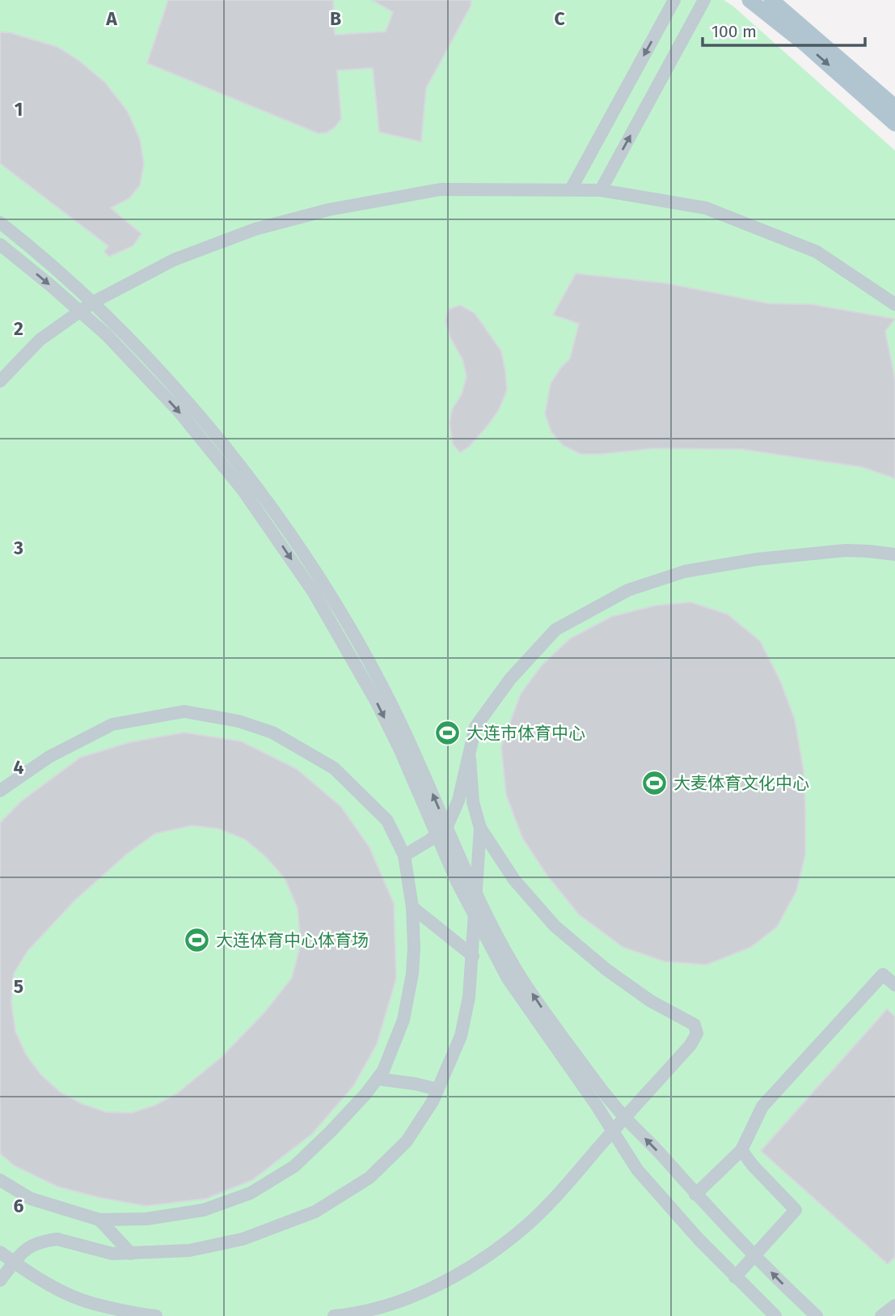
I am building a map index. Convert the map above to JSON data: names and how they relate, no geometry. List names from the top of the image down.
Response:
{
  "places": {
    "sports": ["大连市体育中心", "大麦体育文化中心", "大连体育中心体育场"]
  },
  "scale_bar": "100 m",
  "grid": {
    "columns": ["A", "B", "C"],
    "rows": [
      "1",
      "2",
      "3",
      "4",
      "5",
      "6"
    ]
  }
}
